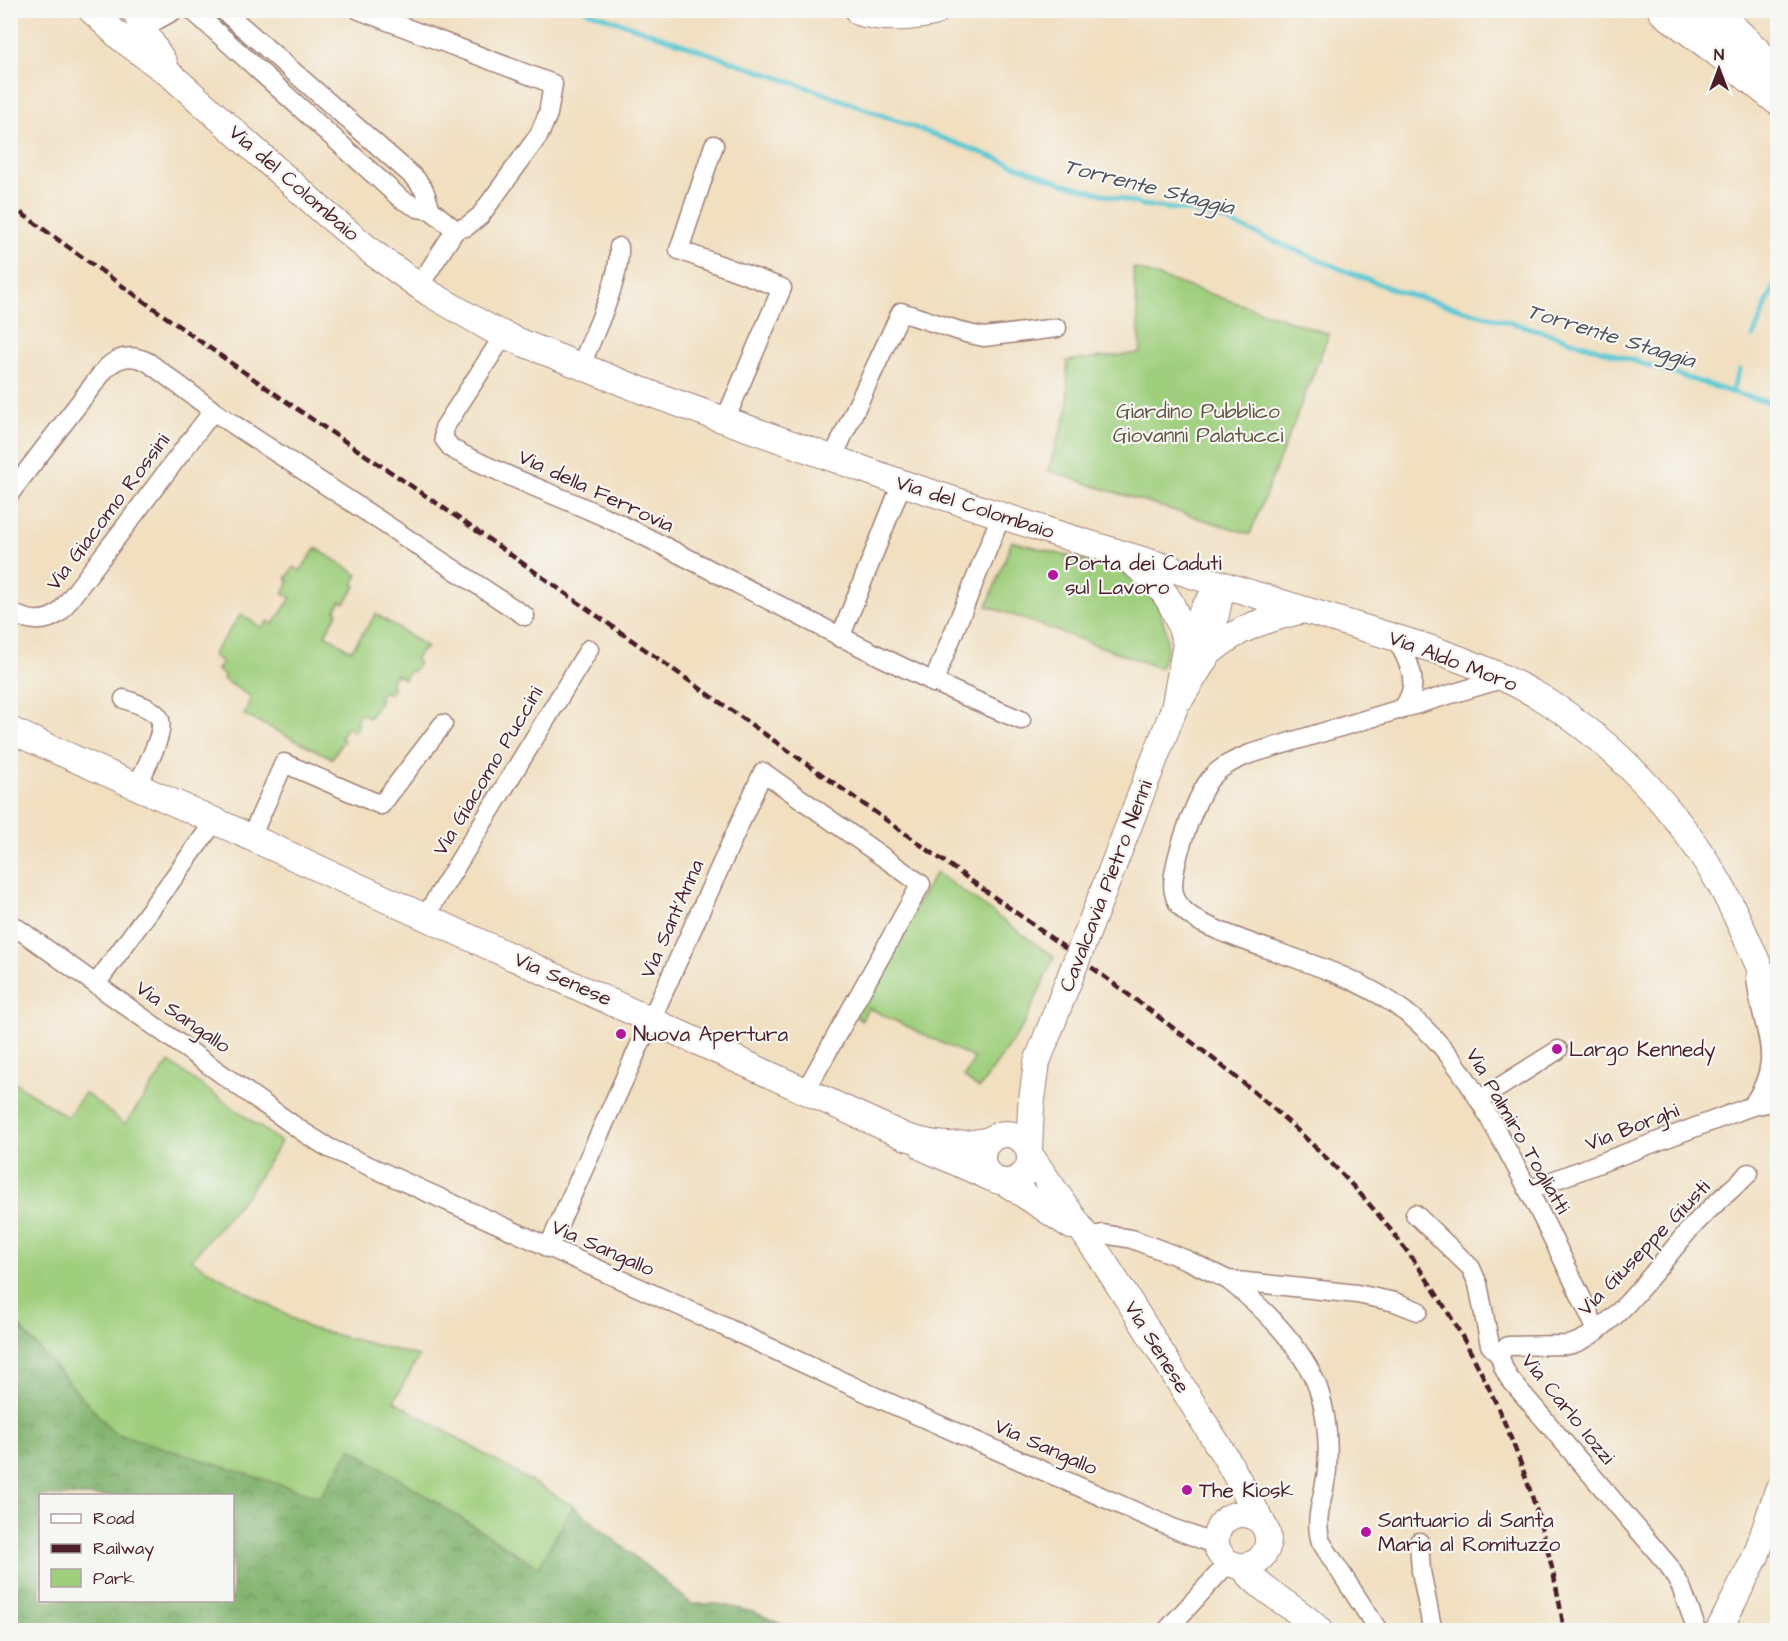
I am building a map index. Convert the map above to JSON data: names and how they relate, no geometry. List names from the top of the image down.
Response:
{
  "streets": {
    "main road": [
      "Via del Colombaio",
      "Via Aldo Moro",
      "Cavalcavia Pietro Nenni",
      "Via Senese"
    ],
    "street": [
      "Via della Ferrovia",
      "Via Giacomo Rossini",
      "Via Giacomo Puccini",
      "Via Sant'Anna",
      "Via Sangallo",
      "Via Borghi",
      "Via Palmiro Togliatti",
      "Via Giuseppe Giusti",
      "Via Carlo Iozzi"
    ]
  },
  "crossings": [
    ["Via del Colombaio", "Via della Ferrovia"],
    ["Via del Colombaio", "Via Aldo Moro"],
    ["Via del Colombaio", "Cavalcavia Pietro Nenni"],
    ["Via Aldo Moro", "Cavalcavia Pietro Nenni"],
    ["Via Aldo Moro", "Via Palmiro Togliatti"],
    ["Via Giacomo Puccini", "Via Senese"],
    ["Cavalcavia Pietro Nenni", "Via Senese"],
    ["Via Sant'Anna", "Via Senese"],
    ["Via Sant'Anna", "Via Sangallo"],
    ["Via Senese", "Via Sangallo"],
    ["Via Borghi", "Via Palmiro Togliatti"],
    ["Via Palmiro Togliatti", "Via Giuseppe Giusti"],
    ["Via Giuseppe Giusti", "Via Carlo Iozzi"]
  ],
  "water": ["Torrente Staggia"],
  "parks": ["Giardino Pubblico Giovanni Palatucci"],
  "places": [
    "Porta dei Caduti sul Lavoro",
    "Nuova Apertura",
    "Largo Kennedy",
    "The Kiosk",
    "Santuario di Santa Maria al Romituzzo"
  ],
  "legend": ["Road", "Railway", "Park"],
  "north": "top"
}
